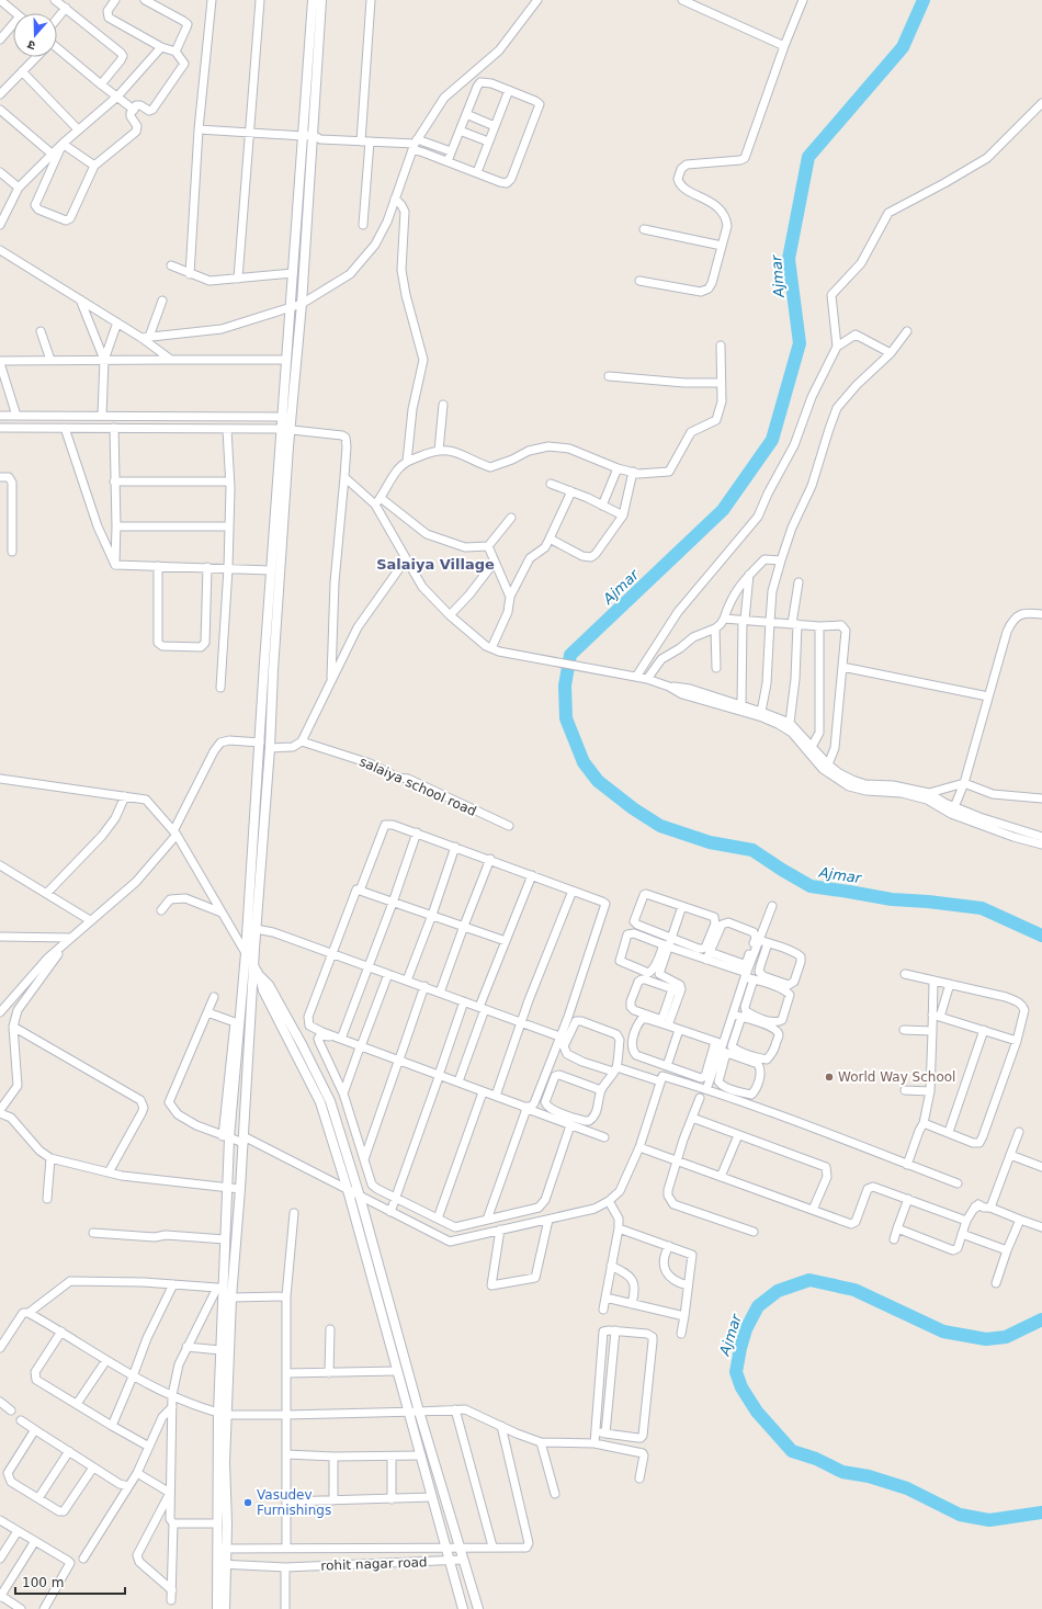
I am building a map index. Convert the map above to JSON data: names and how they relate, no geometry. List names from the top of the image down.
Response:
{
  "streets": {
    "street": ["salaiya school road", "rohit nagar road"]
  },
  "districts": ["Salaiya Village"],
  "water": ["Ajmar"],
  "places": ["World Way School", "Vasudev Furnishings"],
  "scale_bar": "100 m",
  "north": "bottom"
}
